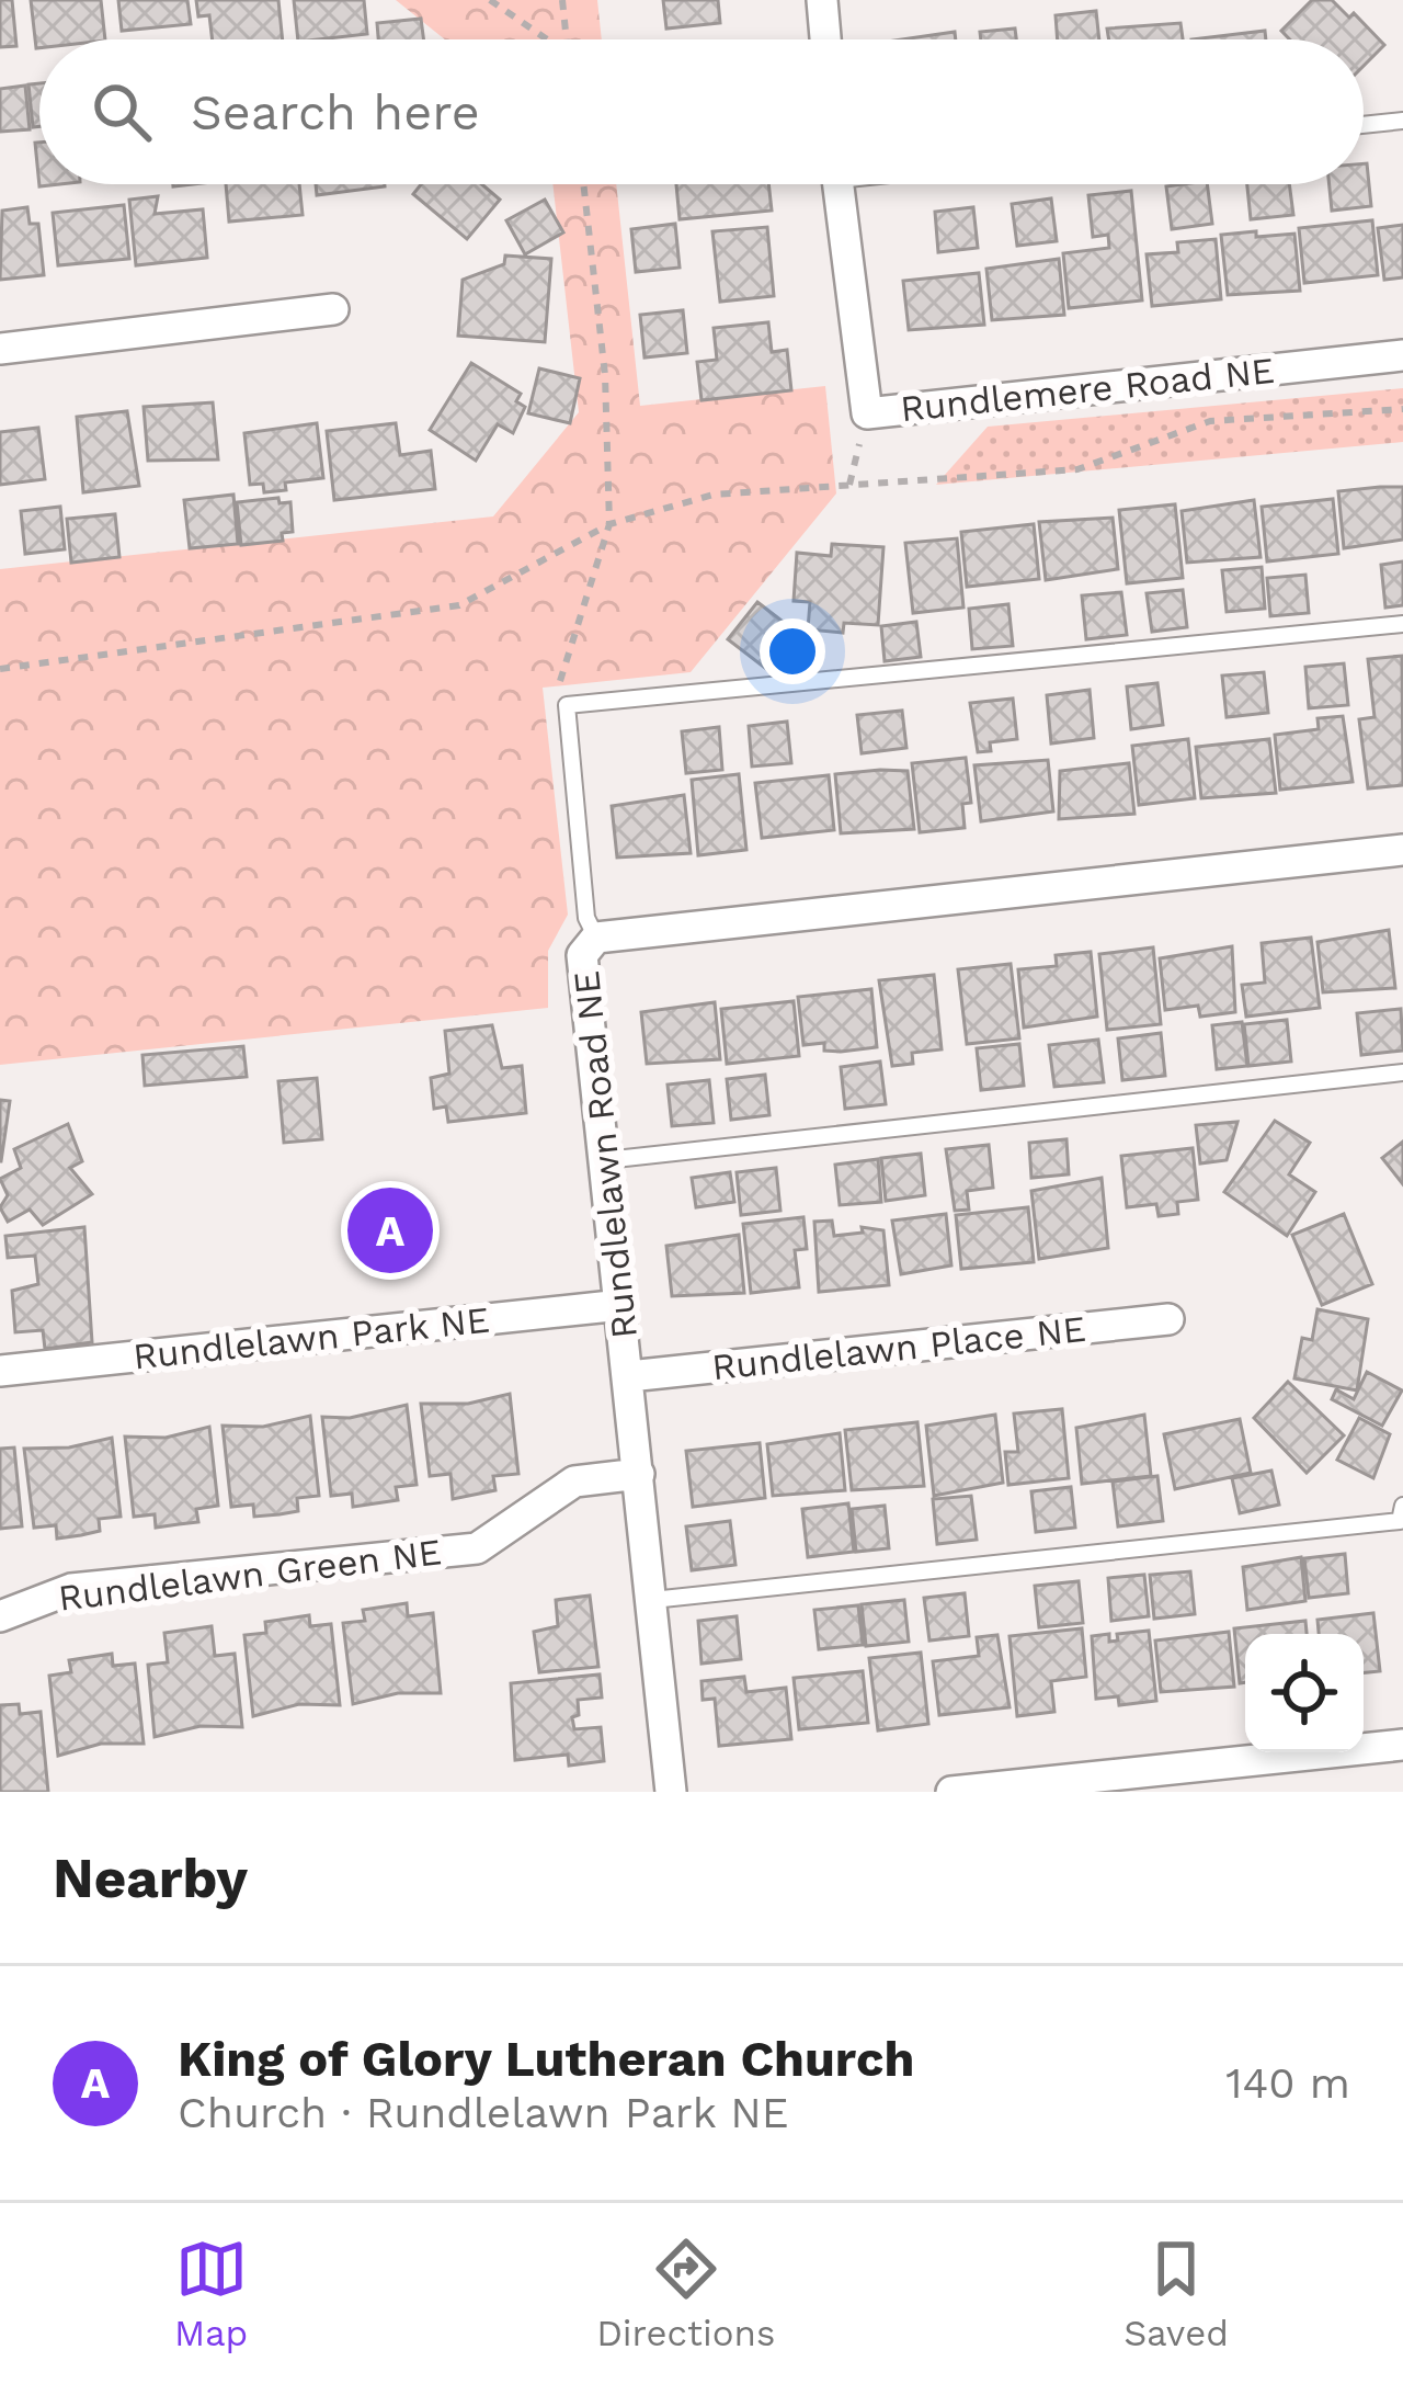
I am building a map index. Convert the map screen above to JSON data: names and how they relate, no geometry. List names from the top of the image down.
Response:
{
  "streets": {
    "street": [
      "Rundlemere Road NE",
      "Rundlelawn Road NE",
      "Rundlelawn Park NE",
      "Rundlelawn Place NE",
      "Rundlelawn Green NE"
    ]
  },
  "crossings": [
    ["Rundlelawn Road NE", "Rundlelawn Park NE"],
    ["Rundlelawn Road NE", "Rundlelawn Place NE"],
    ["Rundlelawn Road NE", "Rundlelawn Green NE"]
  ],
  "page": {
    "search": "Search here",
    "pins": "A",
    "heading": "Nearby",
    "list": [
      {
        "mark": "A",
        "name": "King of Glory Lutheran Church",
        "note": "Church · Rundlelawn Park NE",
        "value": "140 m"
      }
    ],
    "nav": ["Map", "Directions", "Saved"]
  }
}
